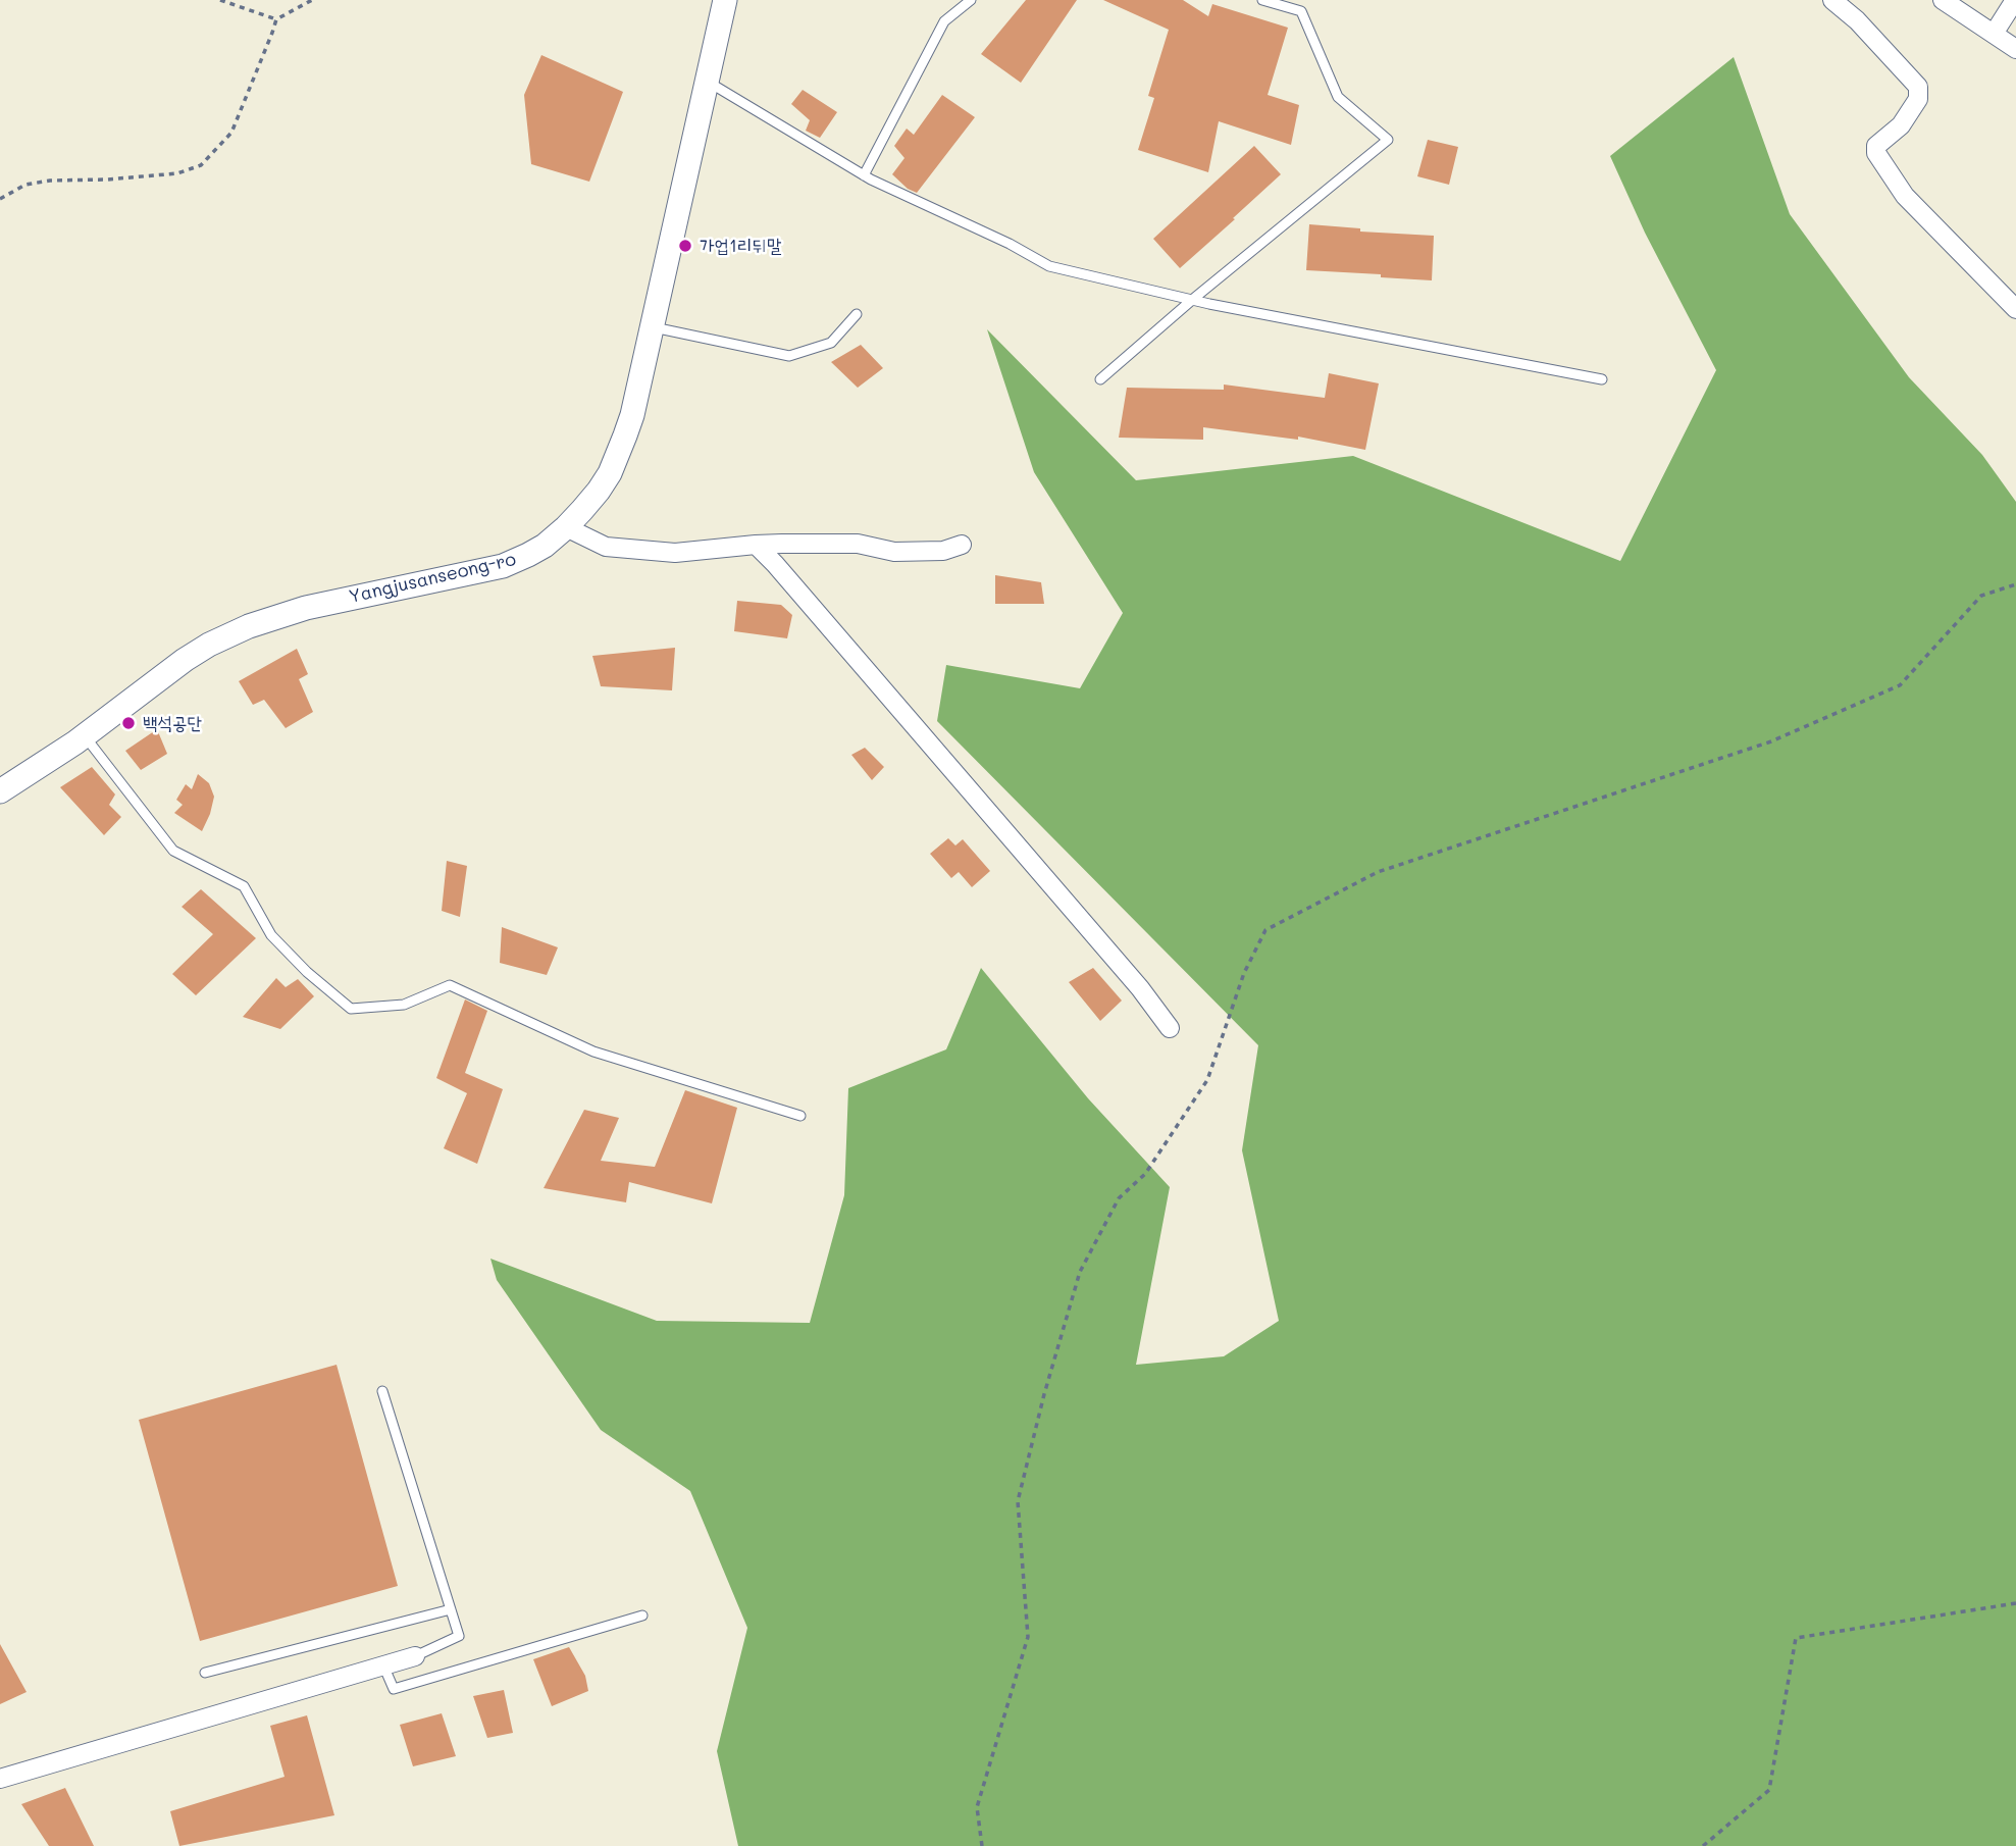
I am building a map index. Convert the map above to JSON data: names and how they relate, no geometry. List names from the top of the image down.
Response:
{
  "streets": {
    "street": ["Yangjusanseong-ro"]
  },
  "places": ["가업1리뒤말", "백석공단"]
}
